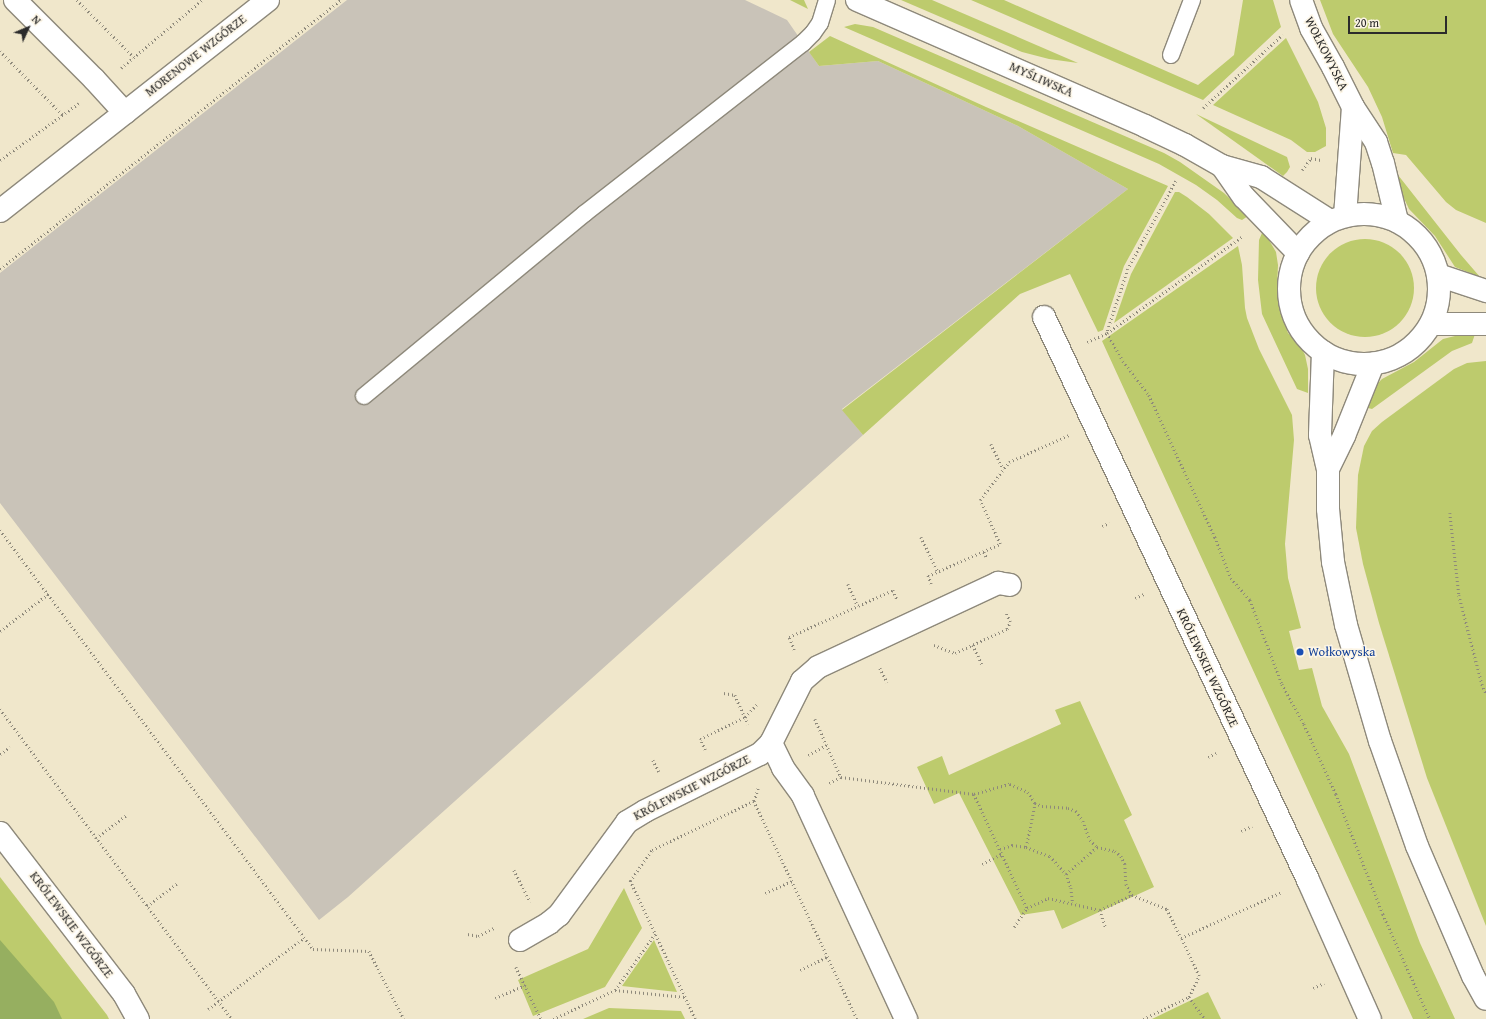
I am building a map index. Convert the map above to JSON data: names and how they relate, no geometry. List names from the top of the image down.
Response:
{
  "streets": {
    "street": [
      "WOŁKOWYSKA",
      "MORENOWE WZGÓRZE",
      "MYŚLIWSKA",
      "KRÓLEWSKIE WZGÓRZE"
    ]
  },
  "crossings": [
    ["WOŁKOWYSKA", "MYŚLIWSKA"]
  ],
  "places": ["Wołkowyska"],
  "scale_bar": "20 m",
  "north": "top right"
}
